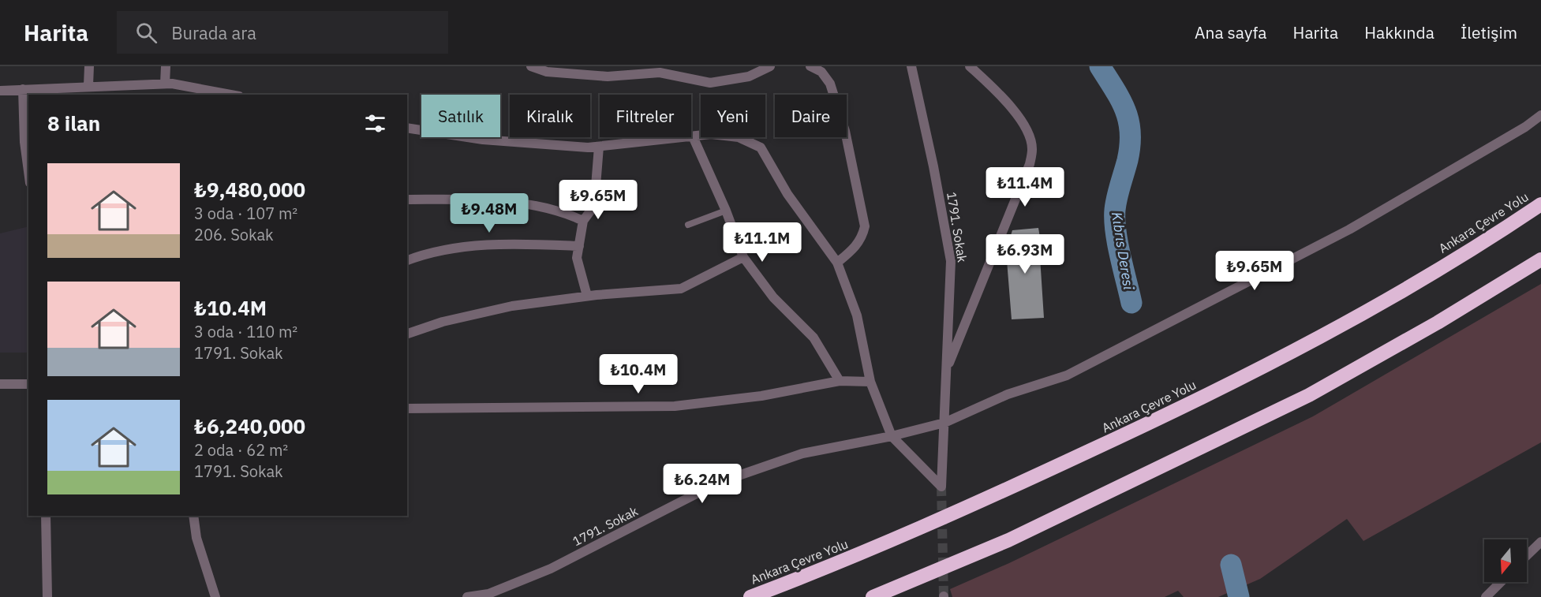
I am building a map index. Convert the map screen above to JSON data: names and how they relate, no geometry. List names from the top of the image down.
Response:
{
  "streets": {
    "highway": ["Ankara Çevre Yolu"],
    "street": ["1791. Sokak"]
  },
  "water": ["Kıbrıs Deresi"],
  "north": "bottom",
  "page": {
    "header": "Harita",
    "search": "Burada ara",
    "nav": [
      "Ana sayfa",
      "Harita",
      "Hakkında",
      "İletişim"
    ],
    "chip": [
      "Satılık",
      "Kiralık",
      "Filtreler",
      "Yeni",
      "Daire"
    ],
    "heading": "8 ilan",
    "list": [
      {
        "name": "₺9,480,000",
        "note": "3 oda · 107 m² · 206. Sokak"
      },
      {
        "name": "₺10.4M",
        "note": "3 oda · 110 m² · 1791. Sokak"
      },
      {
        "name": "₺6,240,000",
        "note": "2 oda · 62 m² · 1791. Sokak"
      }
    ],
    "price": [
      "₺11.4M",
      "₺9.65M",
      "₺9.48M",
      "₺11.1M",
      "₺6.93M",
      "₺9.65M",
      "₺10.4M",
      "₺6.24M"
    ]
  }
}
